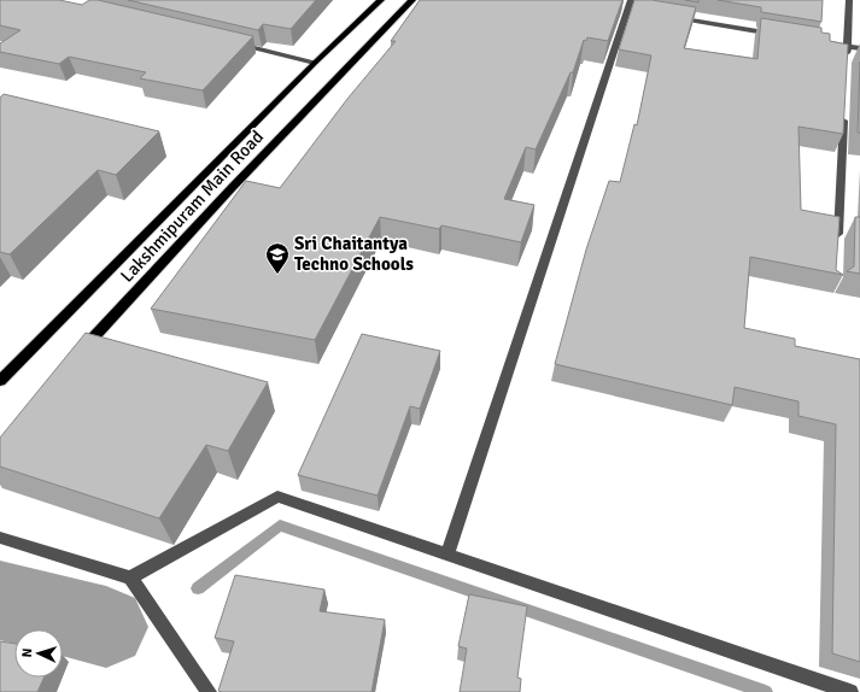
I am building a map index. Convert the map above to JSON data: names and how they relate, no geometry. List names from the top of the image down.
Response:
{
  "streets": {
    "main road": ["Lakshmipuram Main Road"]
  },
  "places": {
    "school or university": ["Sri Chaitantya Techno Schools"]
  },
  "north": "left"
}
